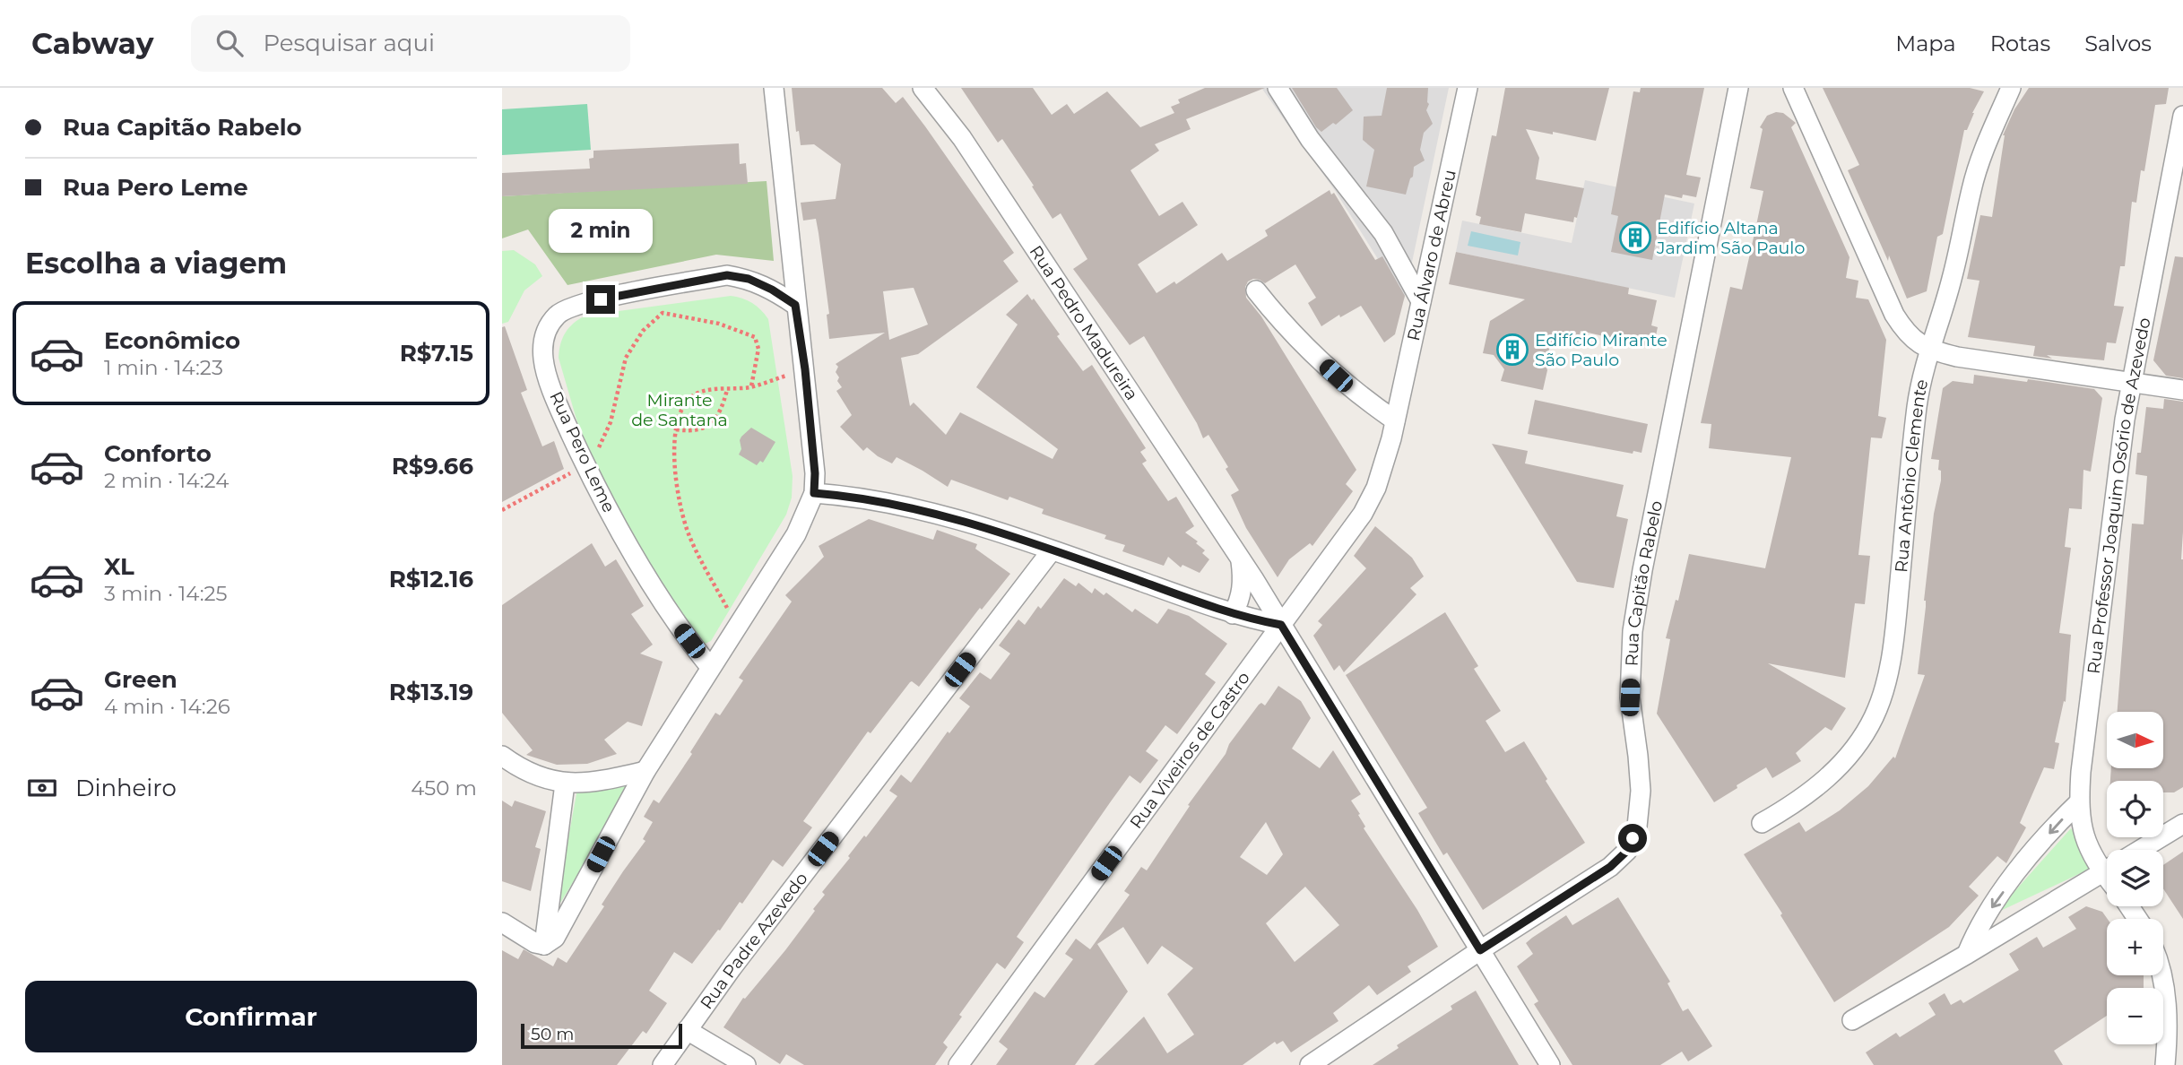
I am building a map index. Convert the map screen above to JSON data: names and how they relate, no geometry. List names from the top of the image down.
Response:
{
  "streets": {
    "street": [
      "Rua Álvaro de Abreu",
      "Rua Pedro Madureira",
      "Rua Pero Leme",
      "Rua Antônio Clemente",
      "Rua Professor Joaquim Osório de Azevedo",
      "Rua Capitão Rabelo",
      "Rua Viveiros de Castro",
      "Rua Padre Azevedo"
    ]
  },
  "crossings": [
    ["Rua Álvaro de Abreu", "Rua Viveiros de Castro"],
    ["Rua Pedro Madureira", "Rua Capitão Rabelo"],
    ["Rua Pedro Madureira", "Rua Viveiros de Castro"]
  ],
  "parks": ["Mirante de Santana"],
  "places": {
    "building": ["Edifício Altana Jardim São Paulo", "Edifício Mirante São Paulo"]
  },
  "scale_bar": "50 m",
  "north": "right",
  "page": {
    "header": "Cabway",
    "search": "Pesquisar aqui",
    "nav": ["Mapa", "Rotas", "Salvos"],
    "banner": ["Rua Capitão Rabelo", "Rua Pero Leme"],
    "bubble": "2 min",
    "heading": "Escolha a viagem",
    "list": [
      {
        "name": "Econômico",
        "note": "1 min · 14:23",
        "value": "R$7.15"
      },
      {
        "name": "Conforto",
        "note": "2 min · 14:24",
        "value": "R$9.66"
      },
      {
        "name": "XL",
        "note": "3 min · 14:25",
        "value": "R$12.16"
      },
      {
        "name": "Green",
        "note": "4 min · 14:26",
        "value": "R$13.19"
      }
    ],
    "map_buttons": ["+", "−"],
    "pay": ["Dinheiro", "450 m"],
    "buttons": "Confirmar",
    "scale": "50 m"
  }
}
